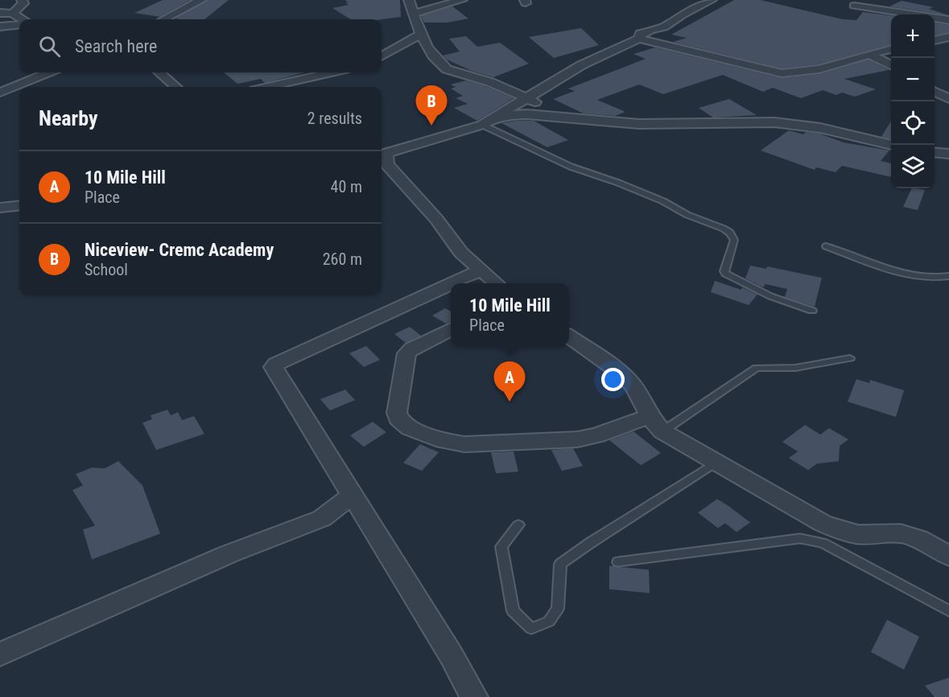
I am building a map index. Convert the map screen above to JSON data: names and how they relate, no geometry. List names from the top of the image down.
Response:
{
  "page": {
    "map_buttons": ["+", "−"],
    "search": "Search here",
    "pins": ["B", "A"],
    "heading": ["Nearby", "2 results"],
    "list": [
      {
        "mark": "A",
        "name": "10 Mile Hill",
        "note": "Place",
        "value": "40 m"
      },
      {
        "mark": "B",
        "name": "Niceview- Cremc Academy",
        "note": "School",
        "value": "260 m"
      }
    ],
    "popup": ["10 Mile Hill", "Place"]
  }
}
